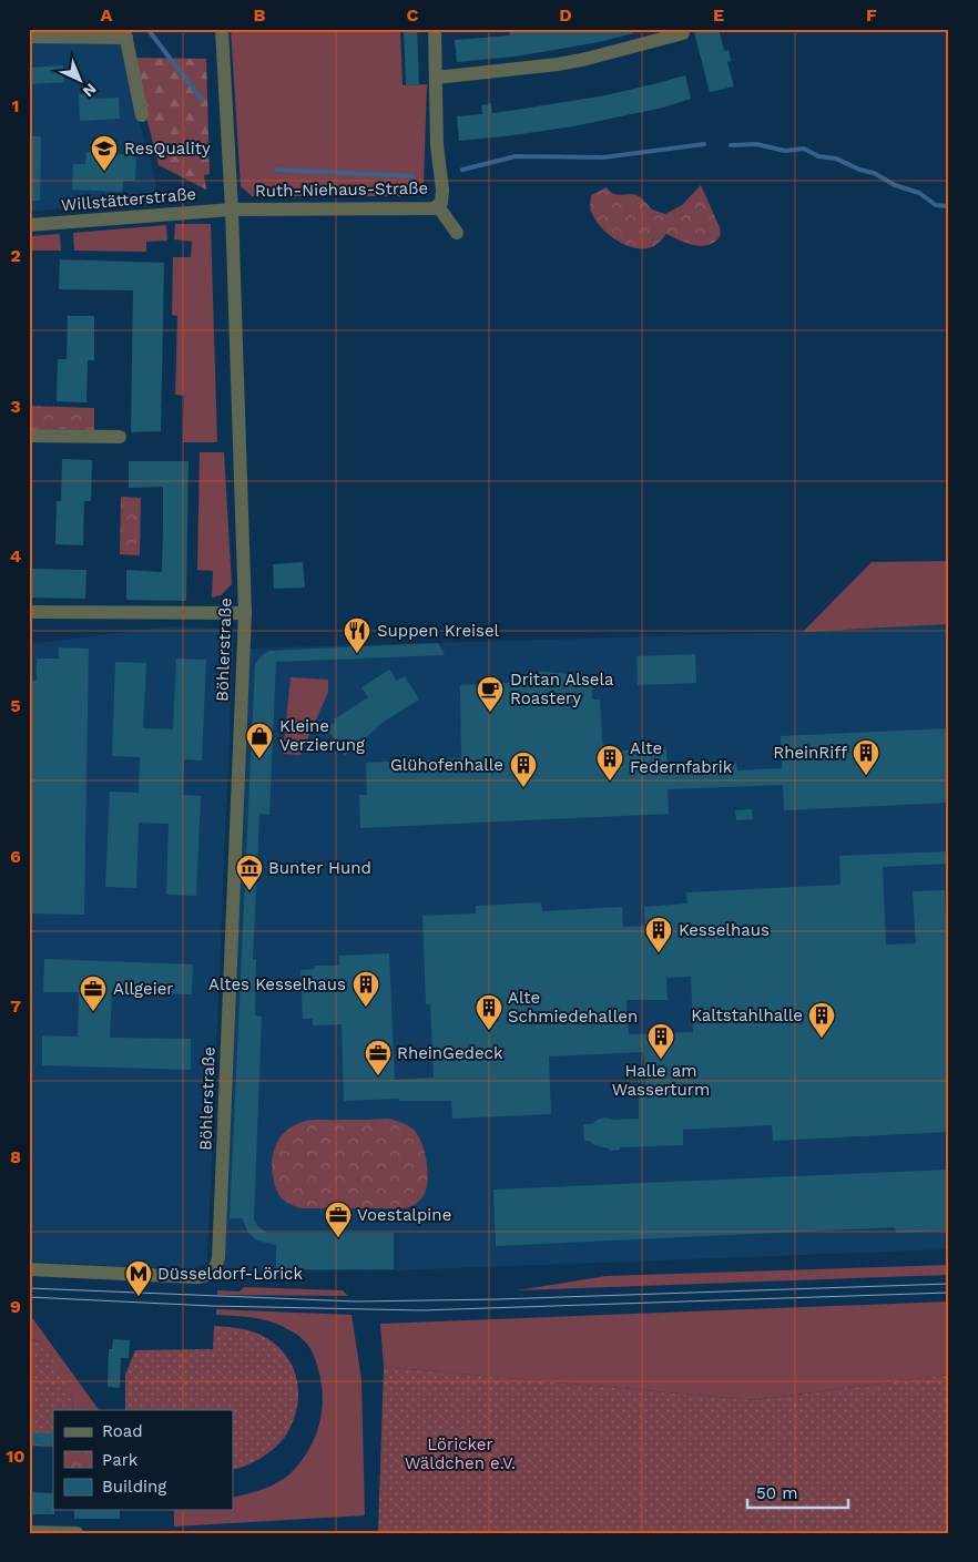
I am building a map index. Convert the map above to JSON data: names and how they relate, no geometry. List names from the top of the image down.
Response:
{
  "streets": {
    "street": ["Ruth-Niehaus-Straße", "Willstätterstraße", "Böhlerstraße"]
  },
  "crossings": [
    ["Ruth-Niehaus-Straße", "Willstätterstraße"],
    ["Ruth-Niehaus-Straße", "Böhlerstraße"],
    ["Willstätterstraße", "Böhlerstraße"]
  ],
  "parks": ["Löricker Wäldchen e.V."],
  "places": {
    "school or university": ["ResQuality"],
    "restaurant": ["Suppen Kreisel"],
    "cafe": ["Dritan Alsela Roastery"],
    "shop": ["Kleine Verzierung"],
    "building": [
      "RheinRiff",
      "Alte Federnfabrik",
      "Glühofenhalle",
      "Kesselhaus",
      "Altes Kesselhaus",
      "Alte Schmiedehallen",
      "Kaltstahlhalle",
      "Halle am Wasserturm"
    ],
    "museum": ["Bunter Hund"],
    "office": ["Allgeier", "RheinGedeck", "Voestalpine"],
    "metro station": ["Düsseldorf-Lörick"]
  },
  "legend": ["Road", "Park", "Building"],
  "scale_bar": "50 m",
  "north": "bottom right",
  "grid": {
    "columns": [
      "A",
      "B",
      "C",
      "D",
      "E",
      "F"
    ],
    "rows": [
      "1",
      "2",
      "3",
      "4",
      "5",
      "6",
      "7",
      "8",
      "9",
      "10"
    ]
  }
}
